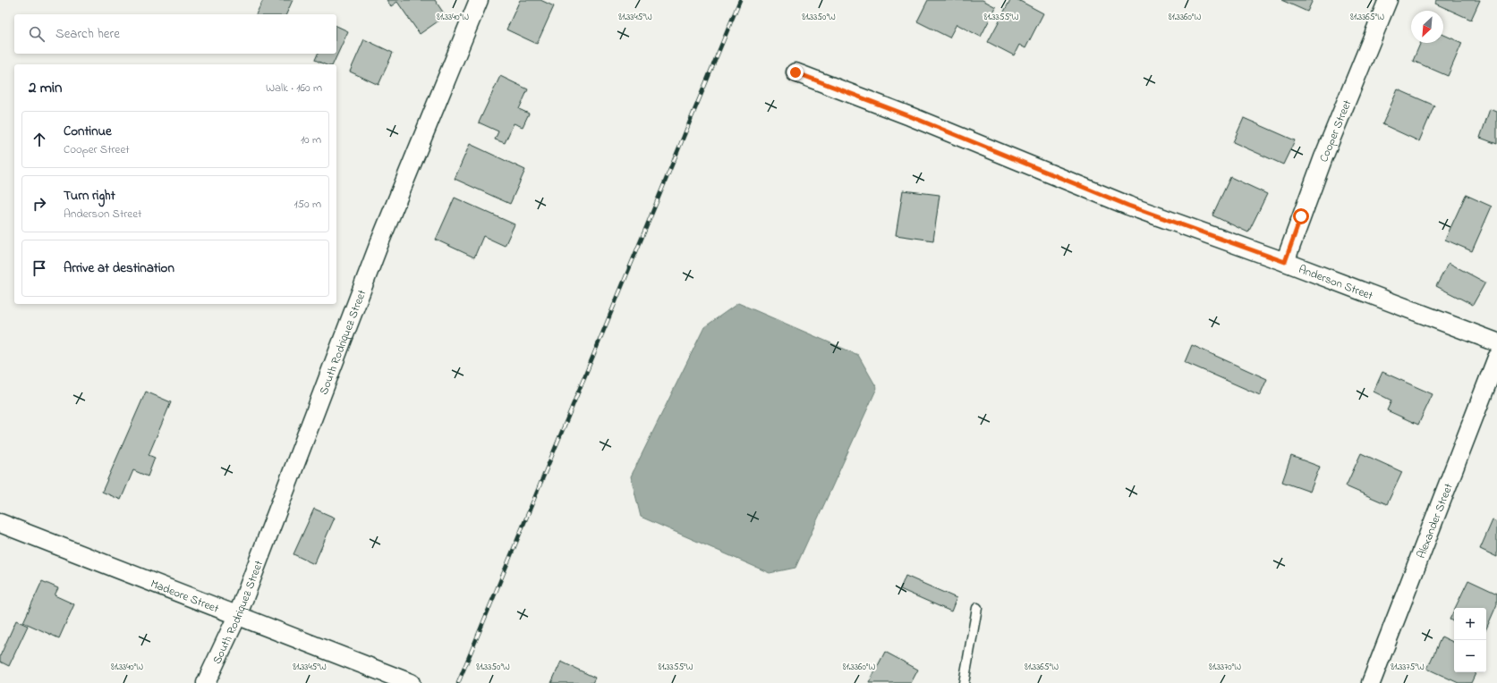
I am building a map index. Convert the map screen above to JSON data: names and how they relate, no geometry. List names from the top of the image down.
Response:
{
  "streets": {
    "street": [
      "Cooper Street",
      "Anderson Street",
      "South Rodriquez Street",
      "Alexander Street",
      "Madeore Street"
    ]
  },
  "crossings": [
    ["Cooper Street", "Anderson Street"],
    ["South Rodriquez Street", "Madeore Street"]
  ],
  "north": "bottom left",
  "page": {
    "search": "Search here",
    "heading": ["2 min", "Walk · 160 m"],
    "list": [
      ["Continue", "Cooper Street", "10 m"],
      ["Turn right", "Anderson Street", "150 m"],
      "Arrive at destination"
    ],
    "map_buttons": ["+", "−"]
  },
  "coordinates": [
    "81.3340°W",
    "81.3345°W",
    "81.3350°W",
    "81.3355°W",
    "81.3360°W",
    "81.3365°W",
    "81.3370°W",
    "81.3375°W"
  ]
}
